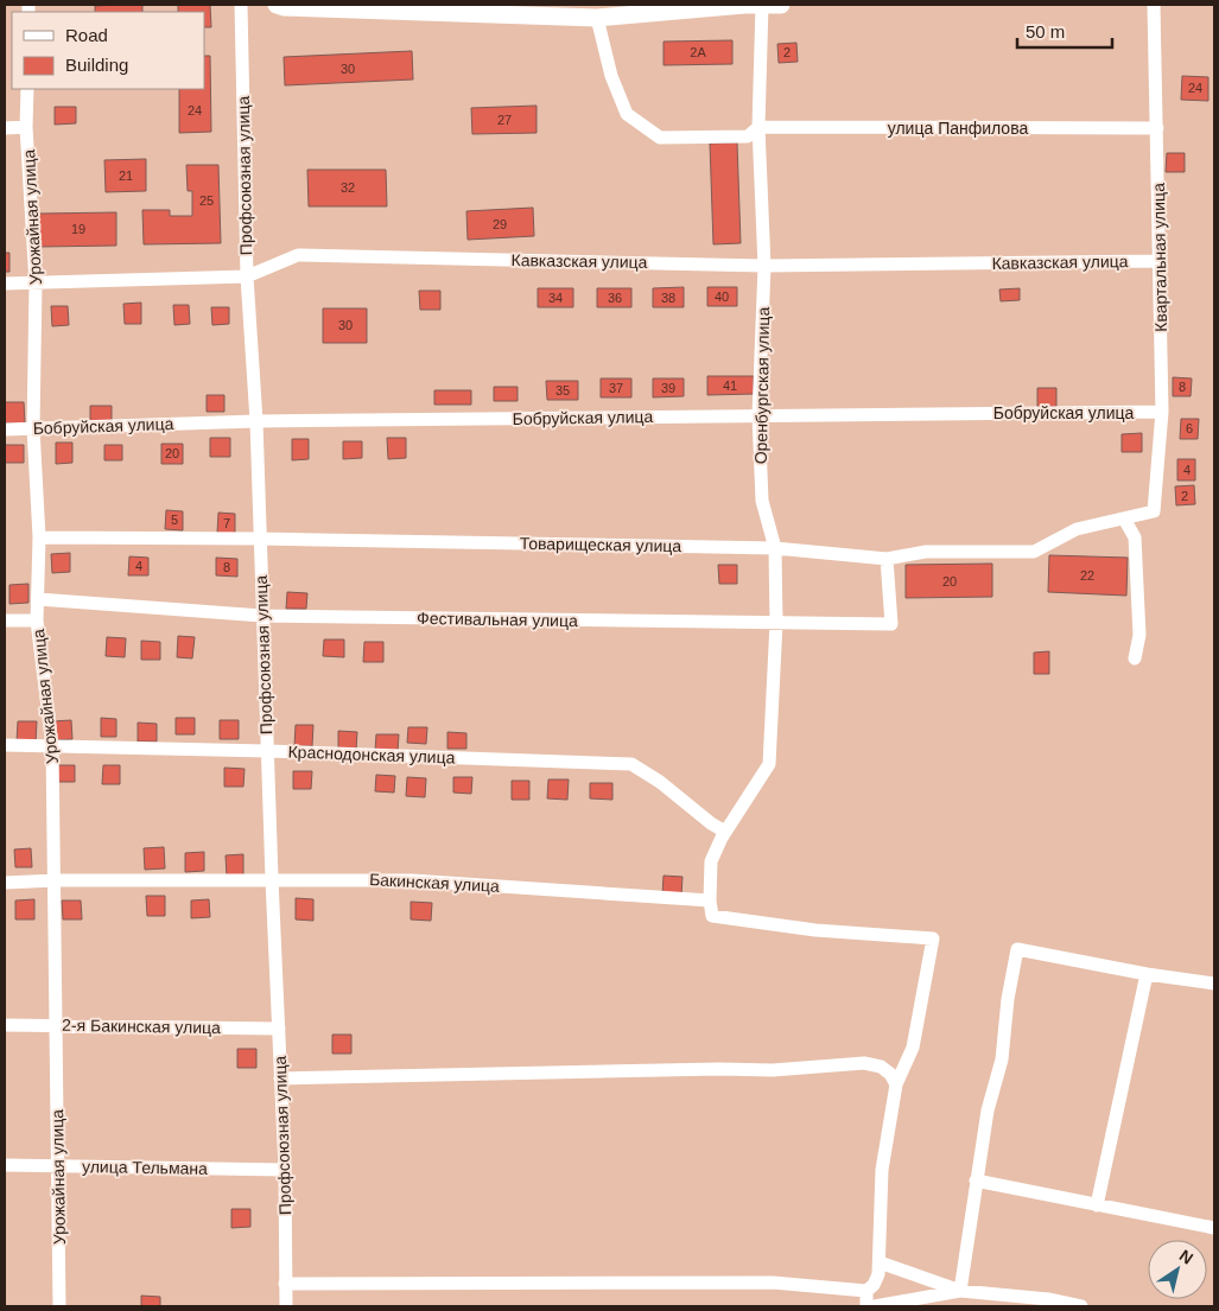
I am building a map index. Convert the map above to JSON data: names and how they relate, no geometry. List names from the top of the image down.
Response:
{
  "streets": {
    "street": [
      "улица Панфилова",
      "Профсоюзная улица",
      "Урожайная улица",
      "Квартальная улица",
      "Кавказская улица",
      "Оренбургская улица",
      "Бобруйская улица",
      "Товарищеская улица",
      "Фестивальная улица",
      "Краснодонская улица",
      "Бакинская улица",
      "2-я Бакинская улица",
      "улица Тельмана"
    ]
  },
  "crossings": [
    ["улица Панфилова", "Квартальная улица"],
    ["улица Панфилова", "Оренбургская улица"],
    ["Профсоюзная улица", "Кавказская улица"],
    ["Профсоюзная улица", "Бобруйская улица"],
    ["Профсоюзная улица", "Товарищеская улица"],
    ["Профсоюзная улица", "Фестивальная улица"],
    ["Профсоюзная улица", "Краснодонская улица"],
    ["Профсоюзная улица", "Бакинская улица"],
    ["Профсоюзная улица", "2-я Бакинская улица"],
    ["Профсоюзная улица", "улица Тельмана"],
    ["Урожайная улица", "Кавказская улица"],
    ["Урожайная улица", "Бобруйская улица"],
    ["Урожайная улица", "Товарищеская улица"],
    ["Урожайная улица", "Фестивальная улица"],
    ["Урожайная улица", "Краснодонская улица"],
    ["Урожайная улица", "Бакинская улица"],
    ["Урожайная улица", "2-я Бакинская улица"],
    ["Урожайная улица", "улица Тельмана"],
    ["Квартальная улица", "Кавказская улица"],
    ["Квартальная улица", "Бобруйская улица"],
    ["Квартальная улица", "Товарищеская улица"],
    ["Кавказская улица", "Оренбургская улица"],
    ["Оренбургская улица", "Бобруйская улица"],
    ["Оренбургская улица", "Товарищеская улица"],
    ["Оренбургская улица", "Фестивальная улица"],
    ["Оренбургская улица", "Краснодонская улица"],
    ["Товарищеская улица", "Фестивальная улица"]
  ],
  "house_numbers": [
    "2А",
    "2",
    "30",
    "24",
    "24",
    "27",
    "21",
    "32",
    "25",
    "29",
    "19",
    "40",
    "34",
    "36",
    "38",
    "30",
    "41",
    "8",
    "37",
    "39",
    "35",
    "6",
    "20",
    "4",
    "2",
    "5",
    "7",
    "4",
    "8",
    "22",
    "20"
  ],
  "legend": ["Road", "Building"],
  "scale_bar": "50 m",
  "north": "top right"
}
